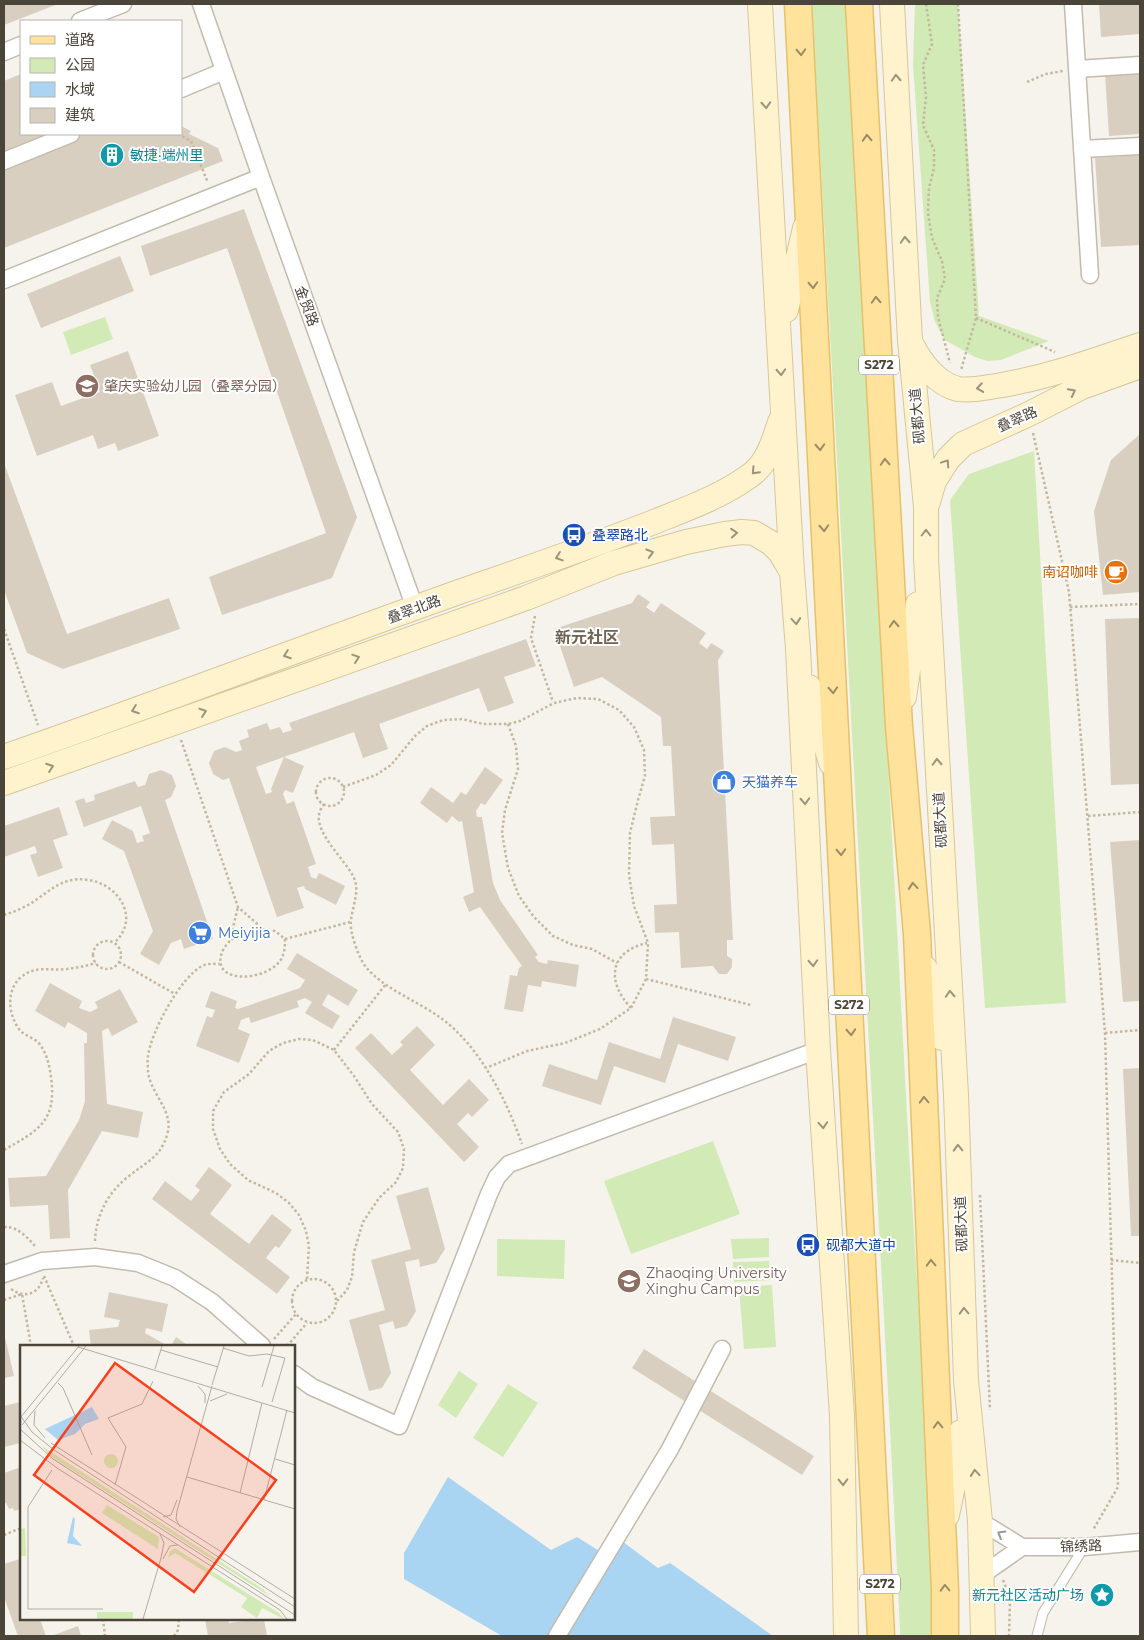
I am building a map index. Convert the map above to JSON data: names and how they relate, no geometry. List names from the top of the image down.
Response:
{
  "streets": {
    "main road": ["S272"],
    "street": [
      "金贸路",
      "砚都大道",
      "叠翠路",
      "叠翠北路",
      "锦绣路"
    ]
  },
  "crossings": [
    ["金贸路", "叠翠北路"],
    ["砚都大道", "叠翠路"]
  ],
  "districts": ["新元社区"],
  "places": {
    "building": ["敏捷·端州里"],
    "school or university": ["肇庆实验幼儿园（叠翠分园）", "Zhaoqing University Xinghu Campus"],
    "bus stop": ["叠翠路北", "砚都大道中"],
    "cafe": ["南诏咖啡"],
    "shop": ["天猫养车"],
    "supermarket": ["Meiyijia"],
    "place": ["新元社区活动广场"]
  },
  "legend": [
    "道路",
    "公园",
    "水域",
    "建筑"
  ]
}
